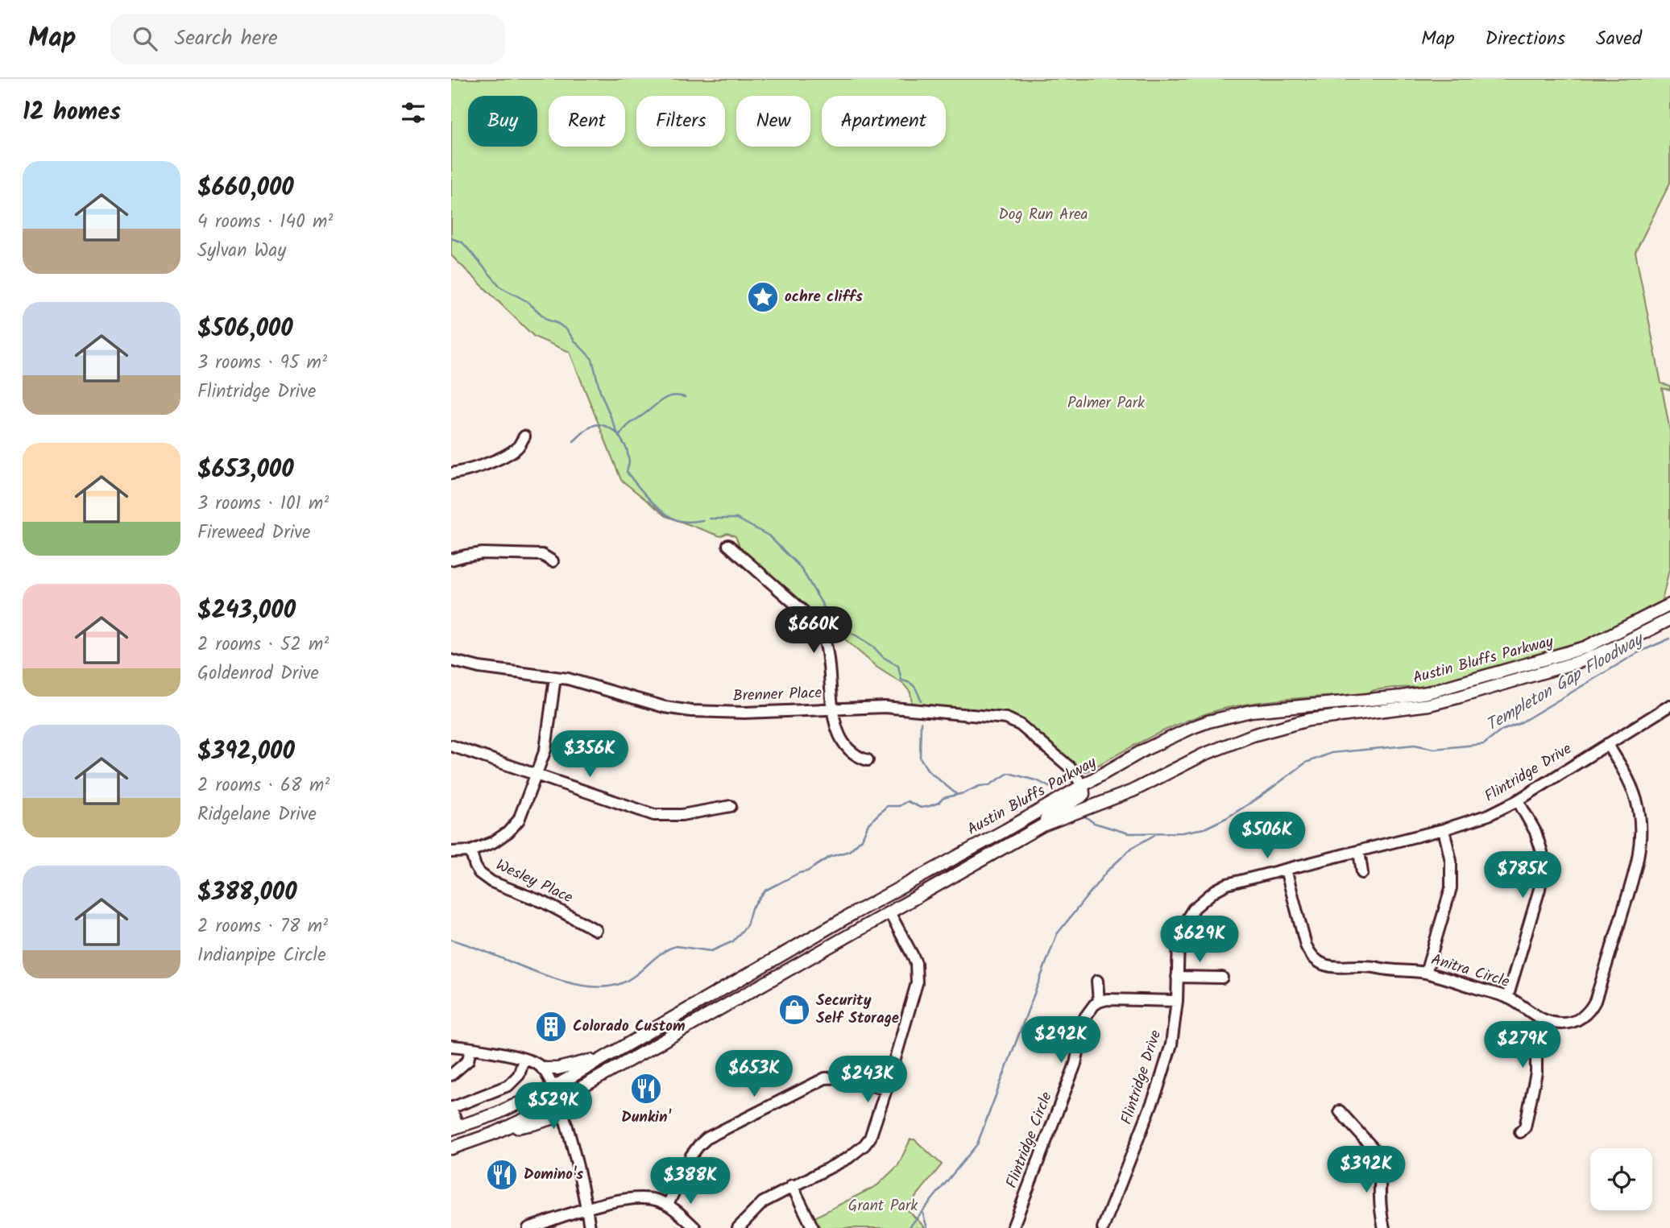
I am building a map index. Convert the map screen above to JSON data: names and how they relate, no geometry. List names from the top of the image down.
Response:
{
  "streets": {
    "main road": ["Austin Bluffs Parkway"],
    "street": [
      "Brenner Place",
      "Flintridge Drive",
      "Wesley Place",
      "Anitra Circle",
      "Flintridge Circle"
    ]
  },
  "crossings": [
    ["Austin Bluffs Parkway", "Brenner Place"],
    ["Flintridge Drive", "Anitra Circle"]
  ],
  "water": ["Templeton Gap Floodway"],
  "parks": ["Dog Run Area", "Palmer Park", "Grant Park"],
  "places": {
    "place": ["ochre cliffs"],
    "shop": ["Security Self Storage"],
    "building": ["Colorado Custom"],
    "restaurant": ["Dunkin'", "Domino's"]
  },
  "page": {
    "header": "Map",
    "search": "Search here",
    "nav": ["Map", "Directions", "Saved"],
    "heading": "12 homes",
    "chip": [
      "Buy",
      "Rent",
      "Filters",
      "New",
      "Apartment"
    ],
    "list": [
      {
        "name": "$660,000",
        "note": "4 rooms · 140 m² · Sylvan Way"
      },
      {
        "name": "$506,000",
        "note": "3 rooms · 95 m² · Flintridge Drive"
      },
      {
        "name": "$653,000",
        "note": "3 rooms · 101 m² · Fireweed Drive"
      },
      {
        "name": "$243,000",
        "note": "2 rooms · 52 m² · Goldenrod Drive"
      },
      {
        "name": "$392,000",
        "note": "2 rooms · 68 m² · Ridgelane Drive"
      },
      {
        "name": "$388,000",
        "note": "2 rooms · 78 m² · Indianpipe Circle"
      }
    ],
    "price": [
      "$660K",
      "$356K",
      "$506K",
      "$785K",
      "$629K",
      "$292K",
      "$279K",
      "$653K",
      "$243K",
      "$529K",
      "$392K",
      "$388K"
    ]
  }
}
